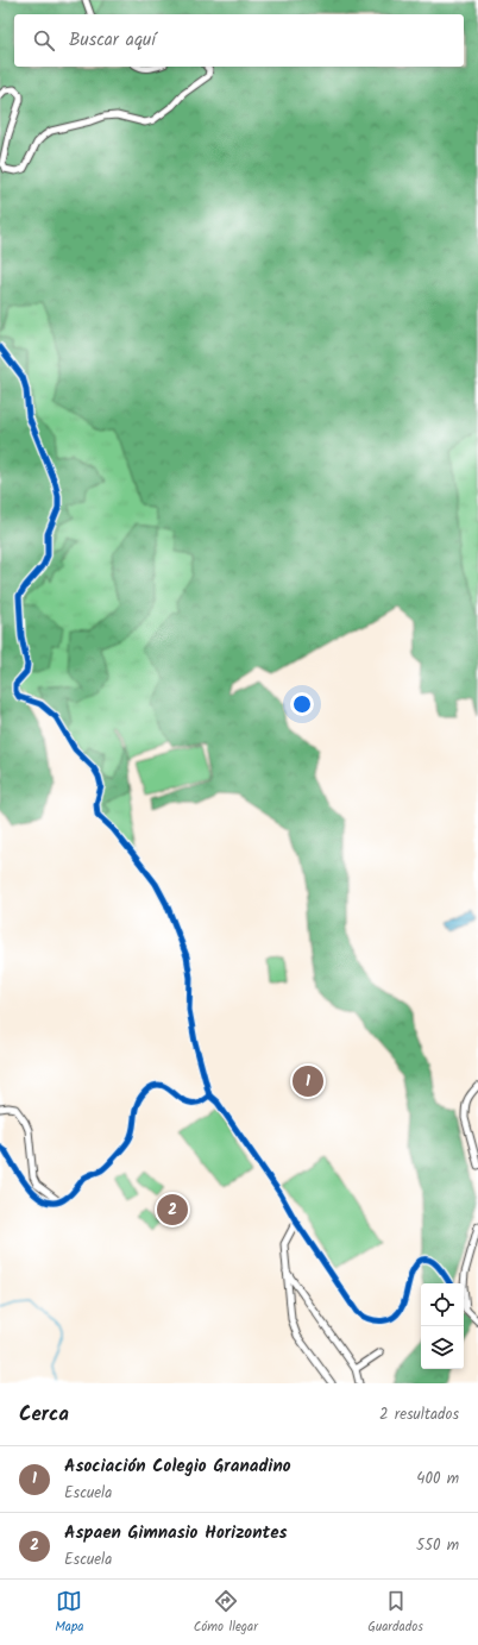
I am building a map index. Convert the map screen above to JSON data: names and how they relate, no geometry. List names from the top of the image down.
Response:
{
  "page": {
    "search": "Buscar aquí",
    "pins": ["1", "2"],
    "heading": ["Cerca", "2 resultados"],
    "list": [
      {
        "mark": "1",
        "name": "Asociación Colegio Granadino",
        "note": "Escuela",
        "value": "400 m"
      },
      {
        "mark": "2",
        "name": "Aspaen Gimnasio Horizontes",
        "note": "Escuela",
        "value": "550 m"
      }
    ],
    "nav": ["Mapa", "Cómo llegar", "Guardados"]
  }
}
